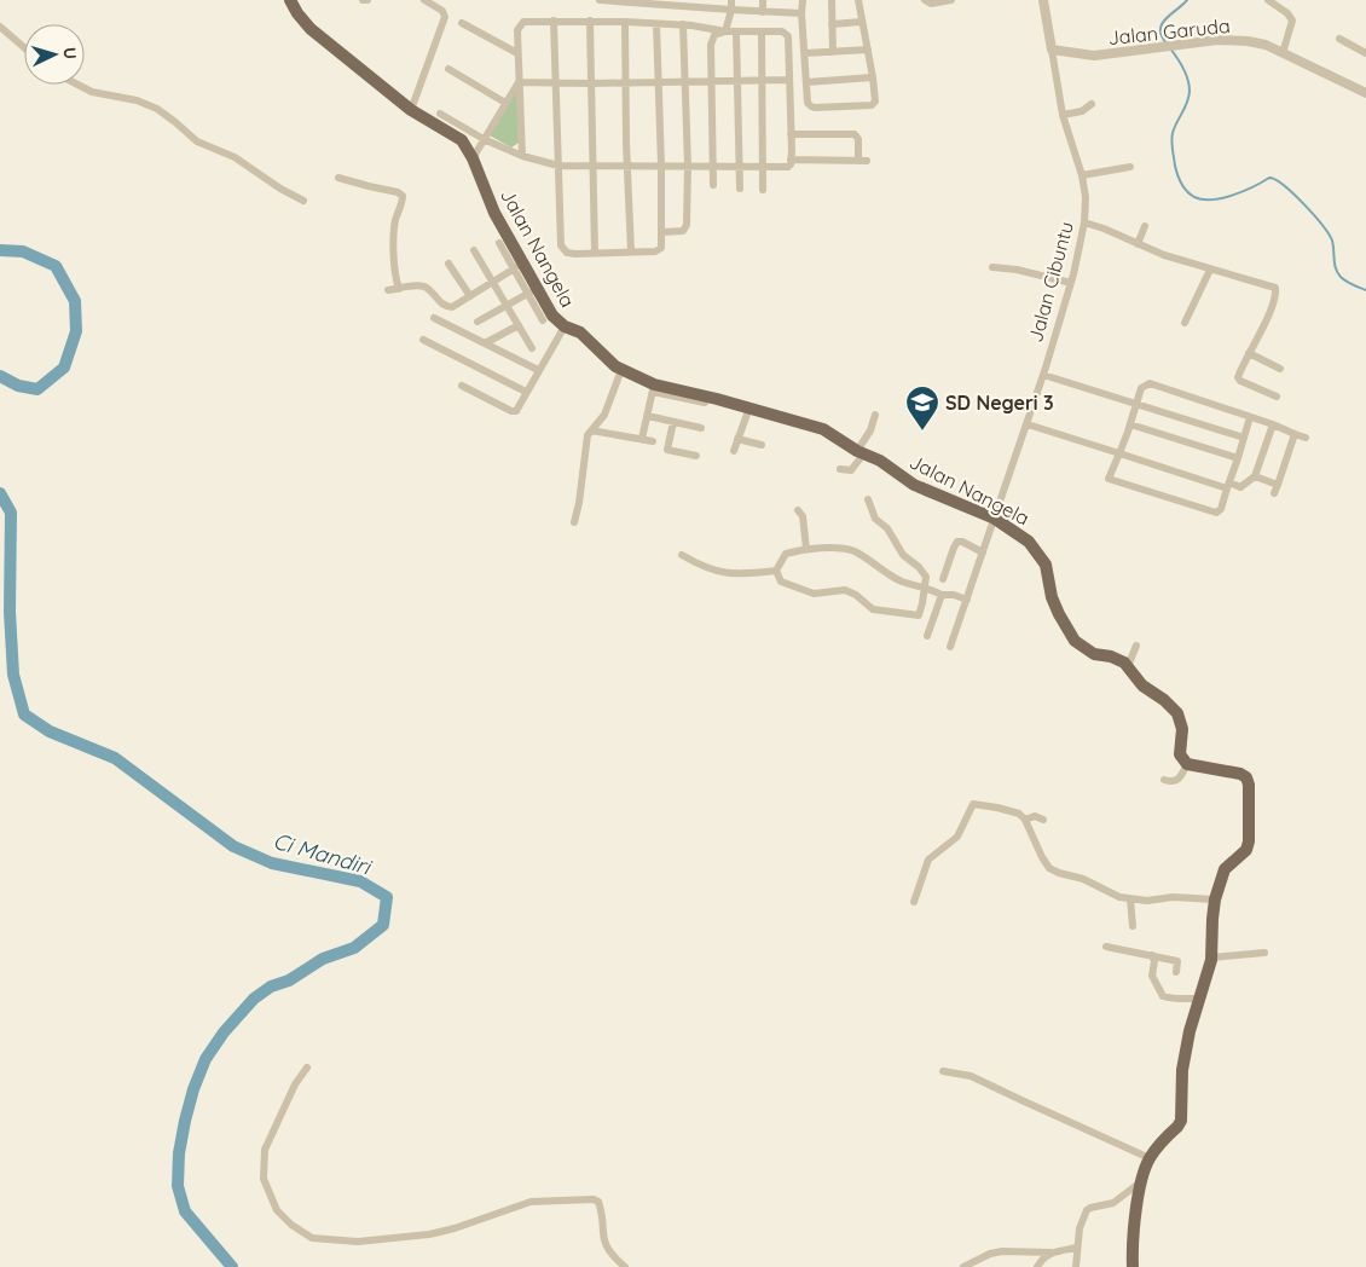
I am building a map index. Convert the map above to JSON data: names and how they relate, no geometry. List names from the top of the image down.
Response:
{
  "streets": {
    "main road": ["Jalan Nangela"],
    "street": ["Jalan Garuda", "Jalan Cibuntu"]
  },
  "crossings": [
    ["Jalan Garuda", "Jalan Cibuntu"],
    ["Jalan Nangela", "Jalan Cibuntu"]
  ],
  "water": ["Ci Mandiri"],
  "places": {
    "school or university": ["SD Negeri 3"]
  },
  "north": "right"
}
